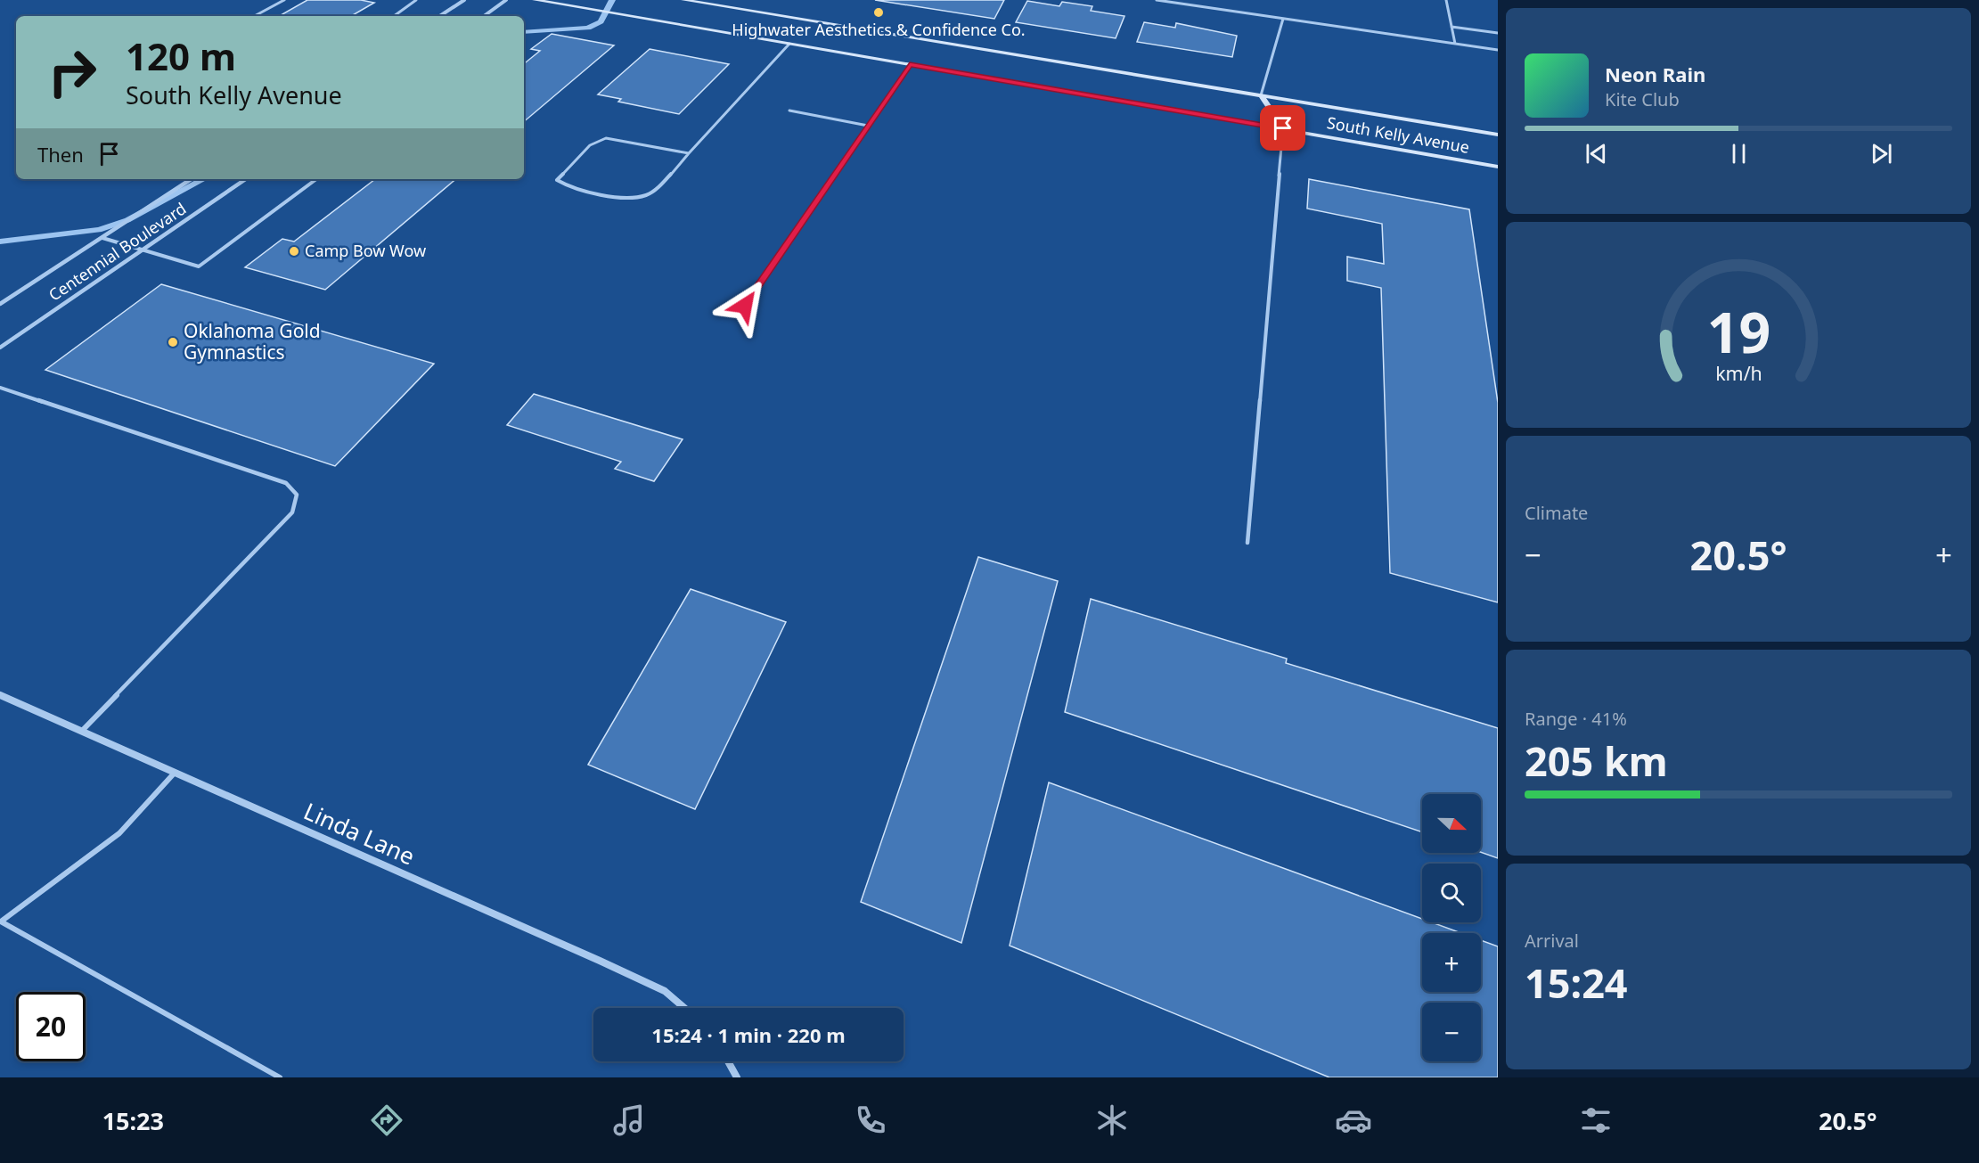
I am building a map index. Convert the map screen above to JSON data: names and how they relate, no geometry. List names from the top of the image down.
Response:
{
  "streets": {
    "main road": ["South Kelly Avenue"],
    "street": ["Centennial Boulevard", "Linda Lane"]
  },
  "places": ["Highwater Aesthetics & Confidence Co.", "Camp Bow Wow", "Oklahoma Gold Gymnastics"],
  "north": "right",
  "page": {
    "turn": ["120 m", "South Kelly Avenue"],
    "song": ["Neon Rain", "Kite Club"],
    "then": "Then",
    "tile": [
      "Climate",
      ["Range · 41%", "205 km"],
      ["Arrival", "15:24"]
    ],
    "heat": ["−", "20.5°", "+"],
    "map_buttons": ["+", "−"],
    "limit": "20",
    "trip": "15:24 · 1 min · 220 m",
    "tabs": ["15:23", "20.5°"],
    "gauge": ["19", "km/h"]
  }
}
